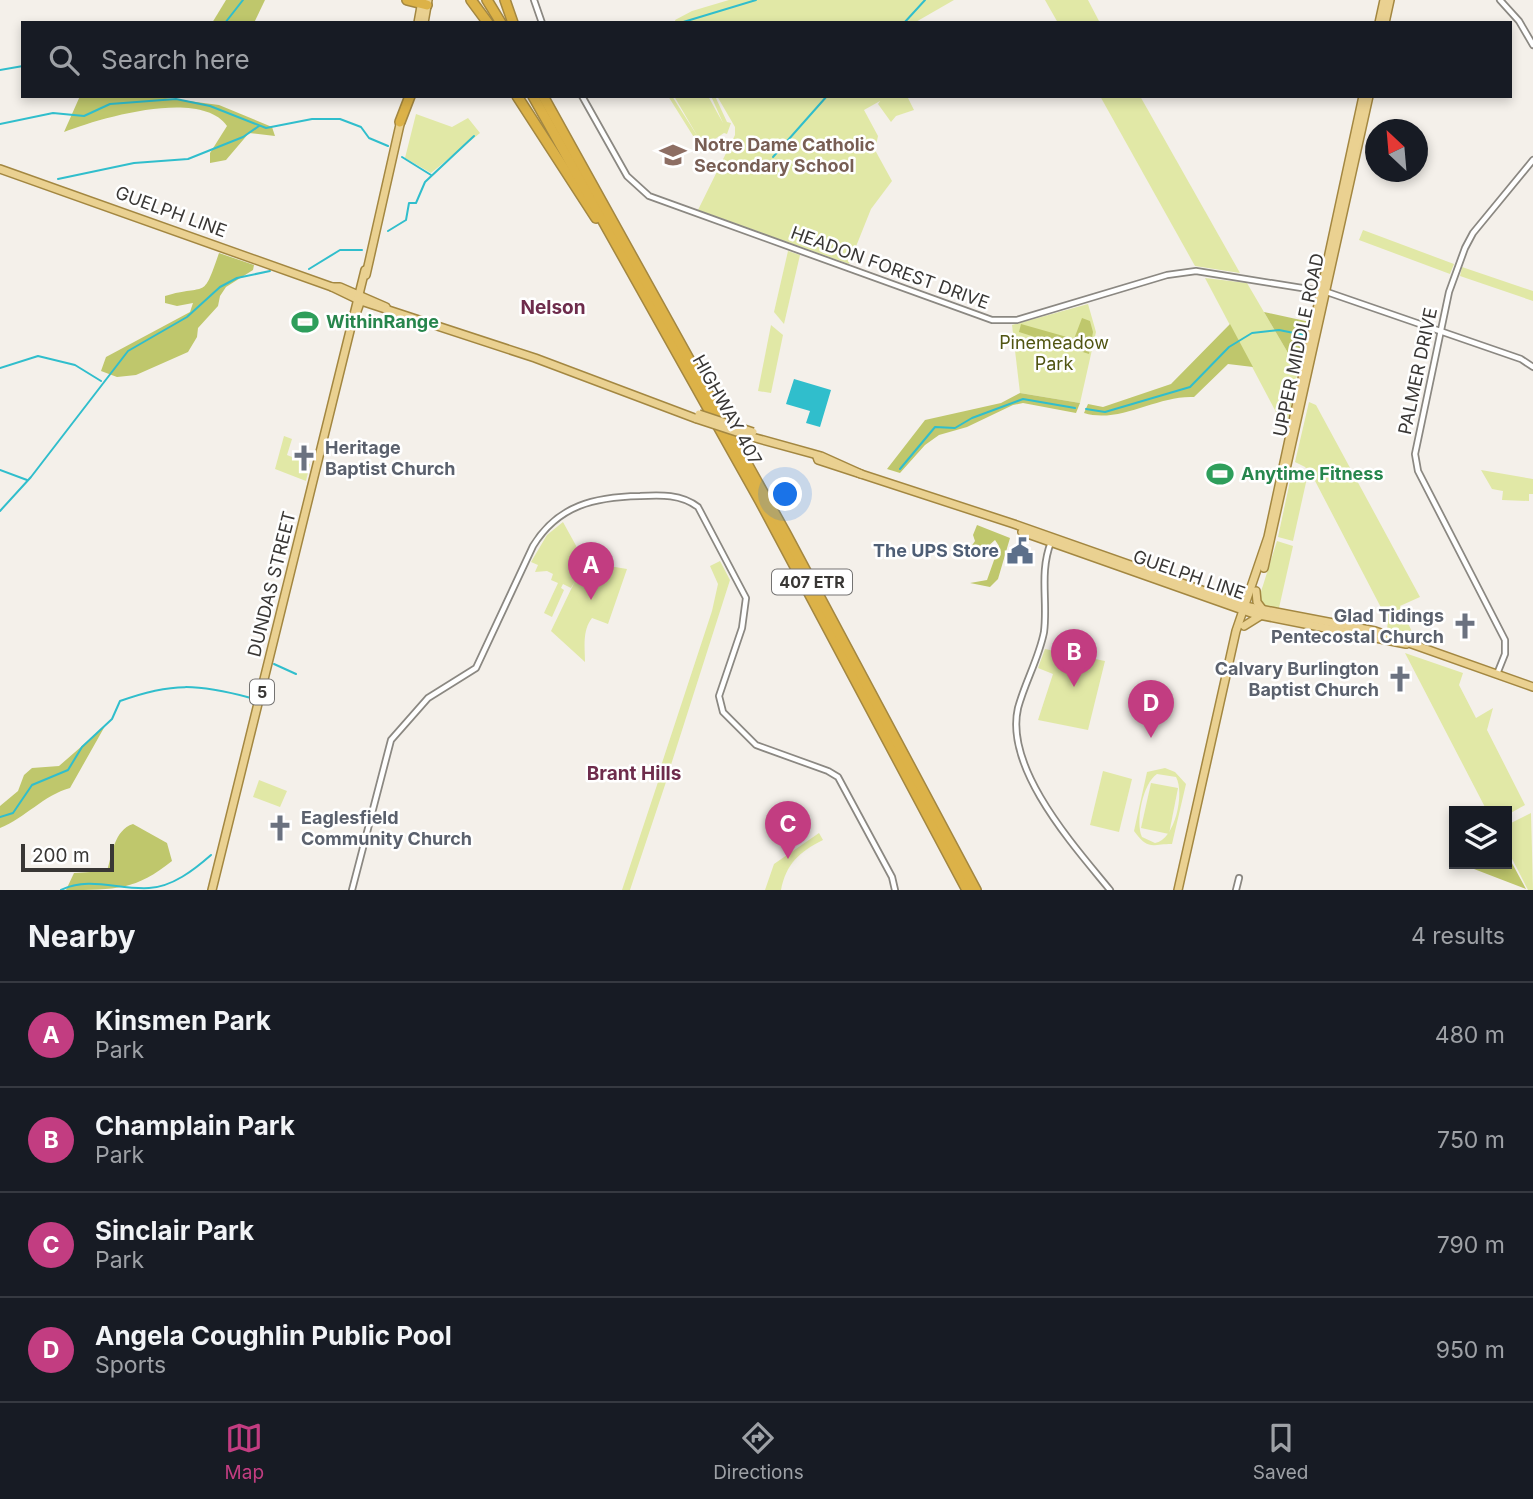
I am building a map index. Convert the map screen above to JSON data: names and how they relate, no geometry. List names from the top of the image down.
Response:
{
  "streets": {
    "highway": ["HIGHWAY 407", "407 ETR"],
    "main road": [
      "GUELPH LINE",
      "UPPER MIDDLE ROAD",
      "DUNDAS STREET",
      "5"
    ],
    "street": ["HEADON FOREST DRIVE", "PALMER DRIVE"]
  },
  "crossings": [
    ["GUELPH LINE", "UPPER MIDDLE ROAD"],
    ["GUELPH LINE", "PALMER DRIVE"],
    ["GUELPH LINE", "DUNDAS STREET"],
    ["HEADON FOREST DRIVE", "UPPER MIDDLE ROAD"],
    ["HEADON FOREST DRIVE", "PALMER DRIVE"]
  ],
  "districts": ["Nelson", "Brant Hills"],
  "parks": ["Pinemeadow Park"],
  "places": {
    "school or university": ["Notre Dame Catholic Secondary School"],
    "sports": ["WithinRange", "Anytime Fitness"],
    "church": [
      "Heritage Baptist Church",
      "Glad Tidings Pentecostal Church",
      "Calvary Burlington Baptist Church",
      "Eaglesfield Community Church"
    ],
    "public building": ["The UPS Store"]
  },
  "scale_bar": "200 m",
  "north": "top left",
  "page": {
    "search": "Search here",
    "pins": [
      "A",
      "B",
      "D",
      "C"
    ],
    "scale": "200 m",
    "heading": ["Nearby", "4 results"],
    "list": [
      {
        "mark": "A",
        "name": "Kinsmen Park",
        "note": "Park",
        "value": "480 m"
      },
      {
        "mark": "B",
        "name": "Champlain Park",
        "note": "Park",
        "value": "750 m"
      },
      {
        "mark": "C",
        "name": "Sinclair Park",
        "note": "Park",
        "value": "790 m"
      },
      {
        "mark": "D",
        "name": "Angela Coughlin Public Pool",
        "note": "Sports",
        "value": "950 m"
      }
    ],
    "nav": ["Map", "Directions", "Saved"]
  }
}
